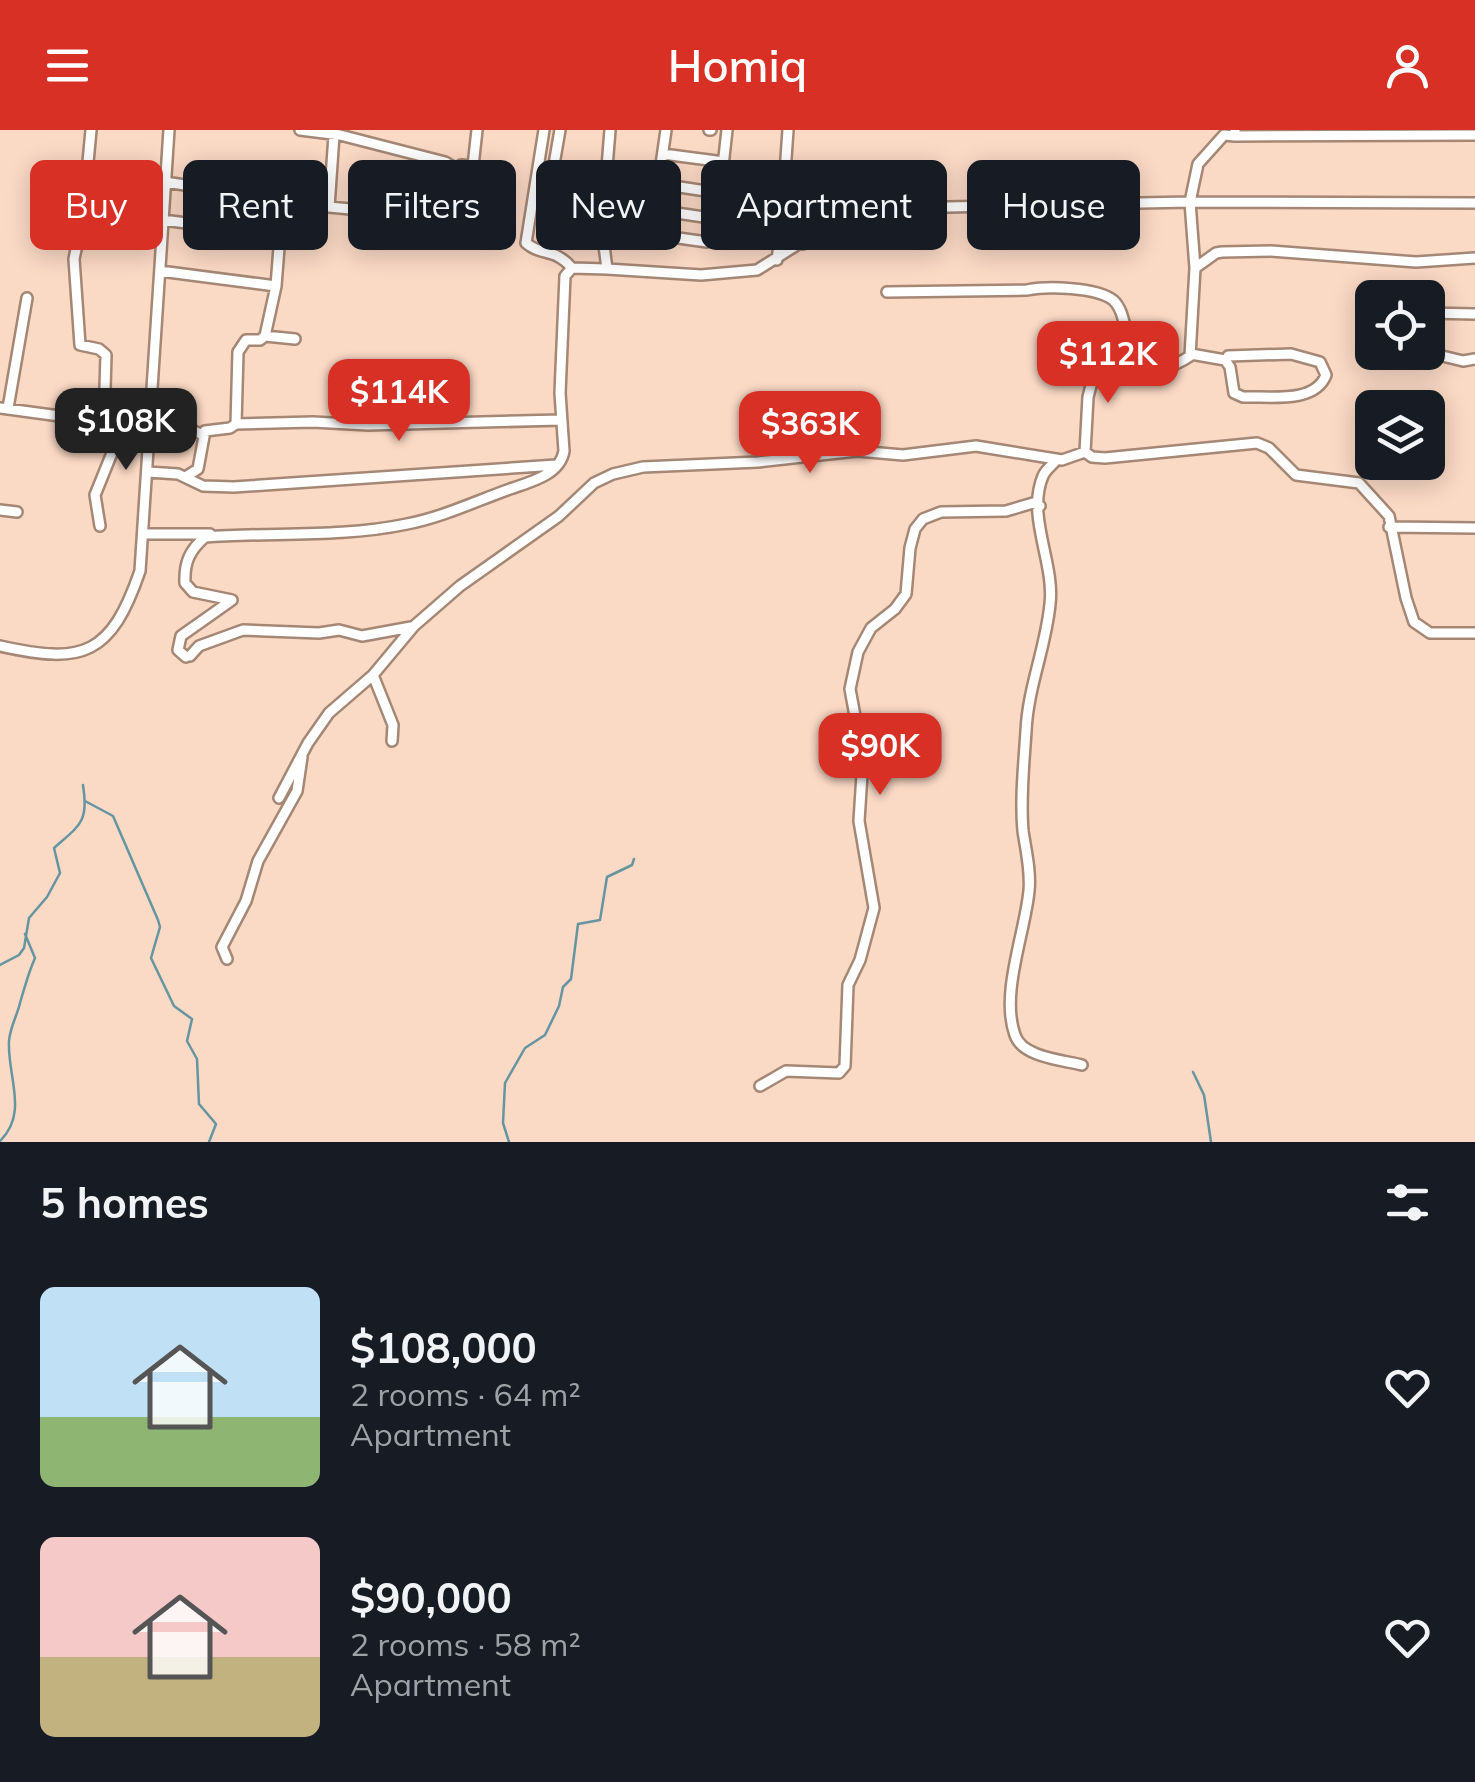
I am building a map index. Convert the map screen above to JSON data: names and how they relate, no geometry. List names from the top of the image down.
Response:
{
  "page": {
    "header": "Homiq",
    "chip": [
      "Buy",
      "Rent",
      "Filters",
      "New",
      "Apartment",
      "House"
    ],
    "price": [
      "$112K",
      "$114K",
      "$108K",
      "$363K",
      "$90K"
    ],
    "heading": "5 homes",
    "list": [
      {
        "name": "$108,000",
        "note": "2 rooms · 64 m² · Apartment"
      },
      {
        "name": "$90,000",
        "note": "2 rooms · 58 m² · Apartment"
      }
    ]
  }
}
